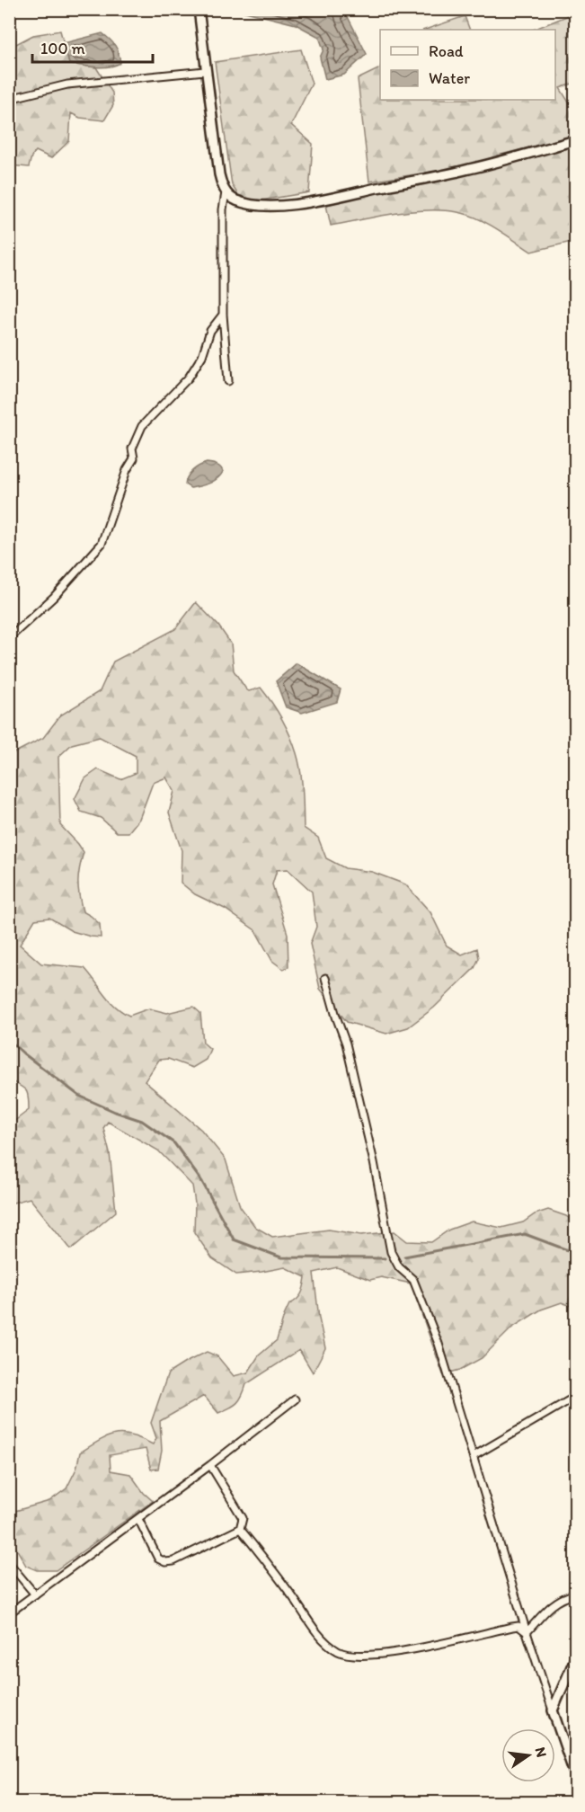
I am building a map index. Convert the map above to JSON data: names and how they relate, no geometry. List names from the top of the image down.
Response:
{
  "legend": ["Road", "Water"],
  "scale_bar": "100 m",
  "north": "right"
}
